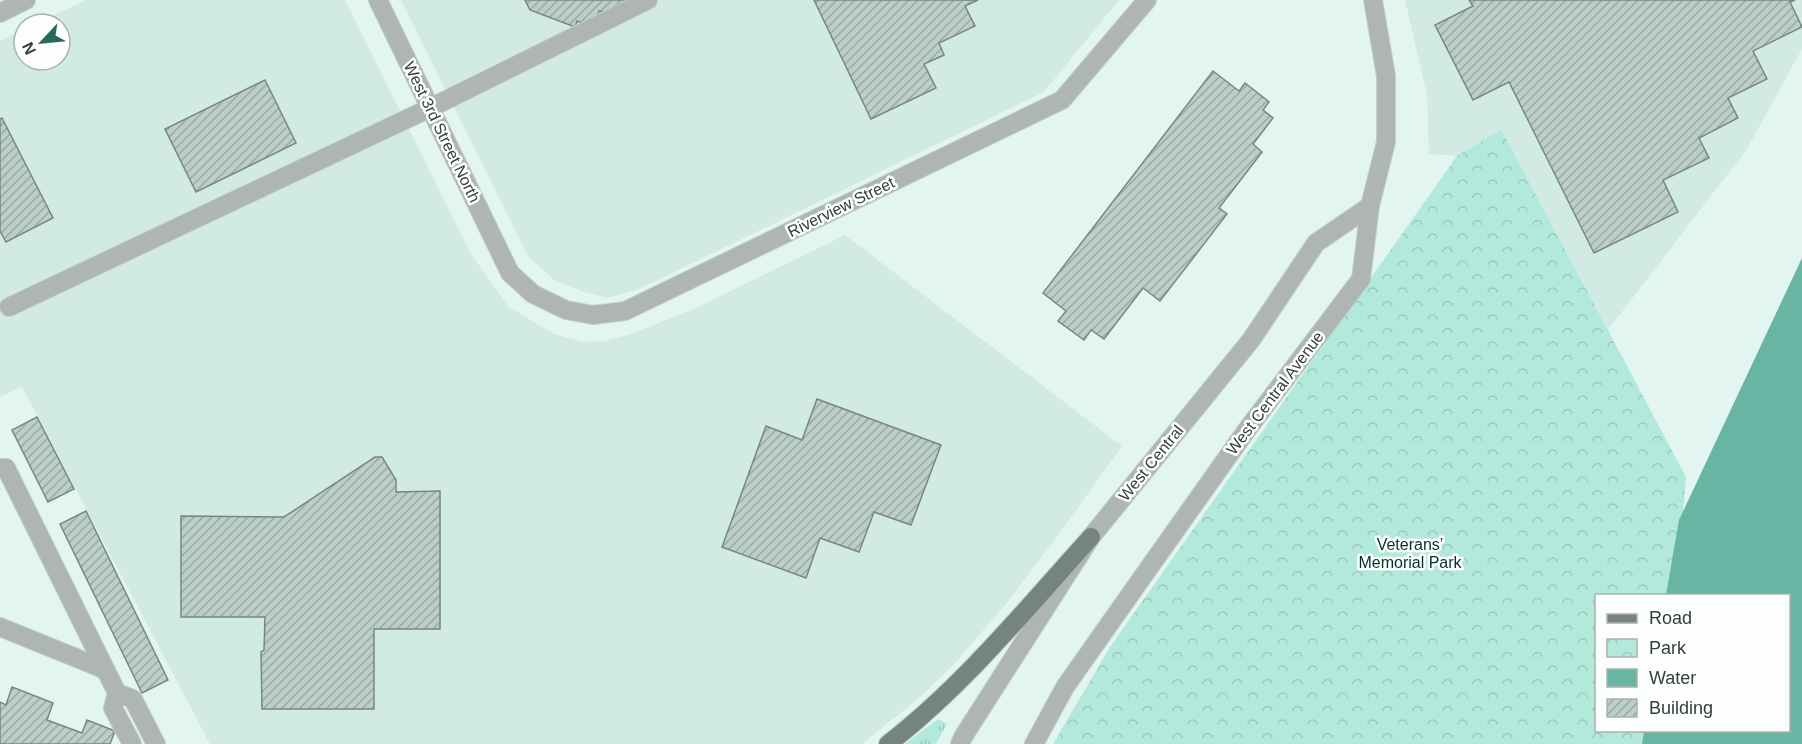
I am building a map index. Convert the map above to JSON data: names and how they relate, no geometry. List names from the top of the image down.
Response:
{
  "streets": {
    "street": [
      "West 3rd Street North",
      "Riverview Street",
      "West Central Avenue",
      "West Central"
    ]
  },
  "crossings": [
    ["West 3rd Street North", "Riverview Street"],
    ["West Central Avenue", "West Central"]
  ],
  "parks": ["Veterans’ Memorial Park"],
  "legend": [
    "Road",
    "Park",
    "Water",
    "Building"
  ],
  "north": "bottom left"
}
